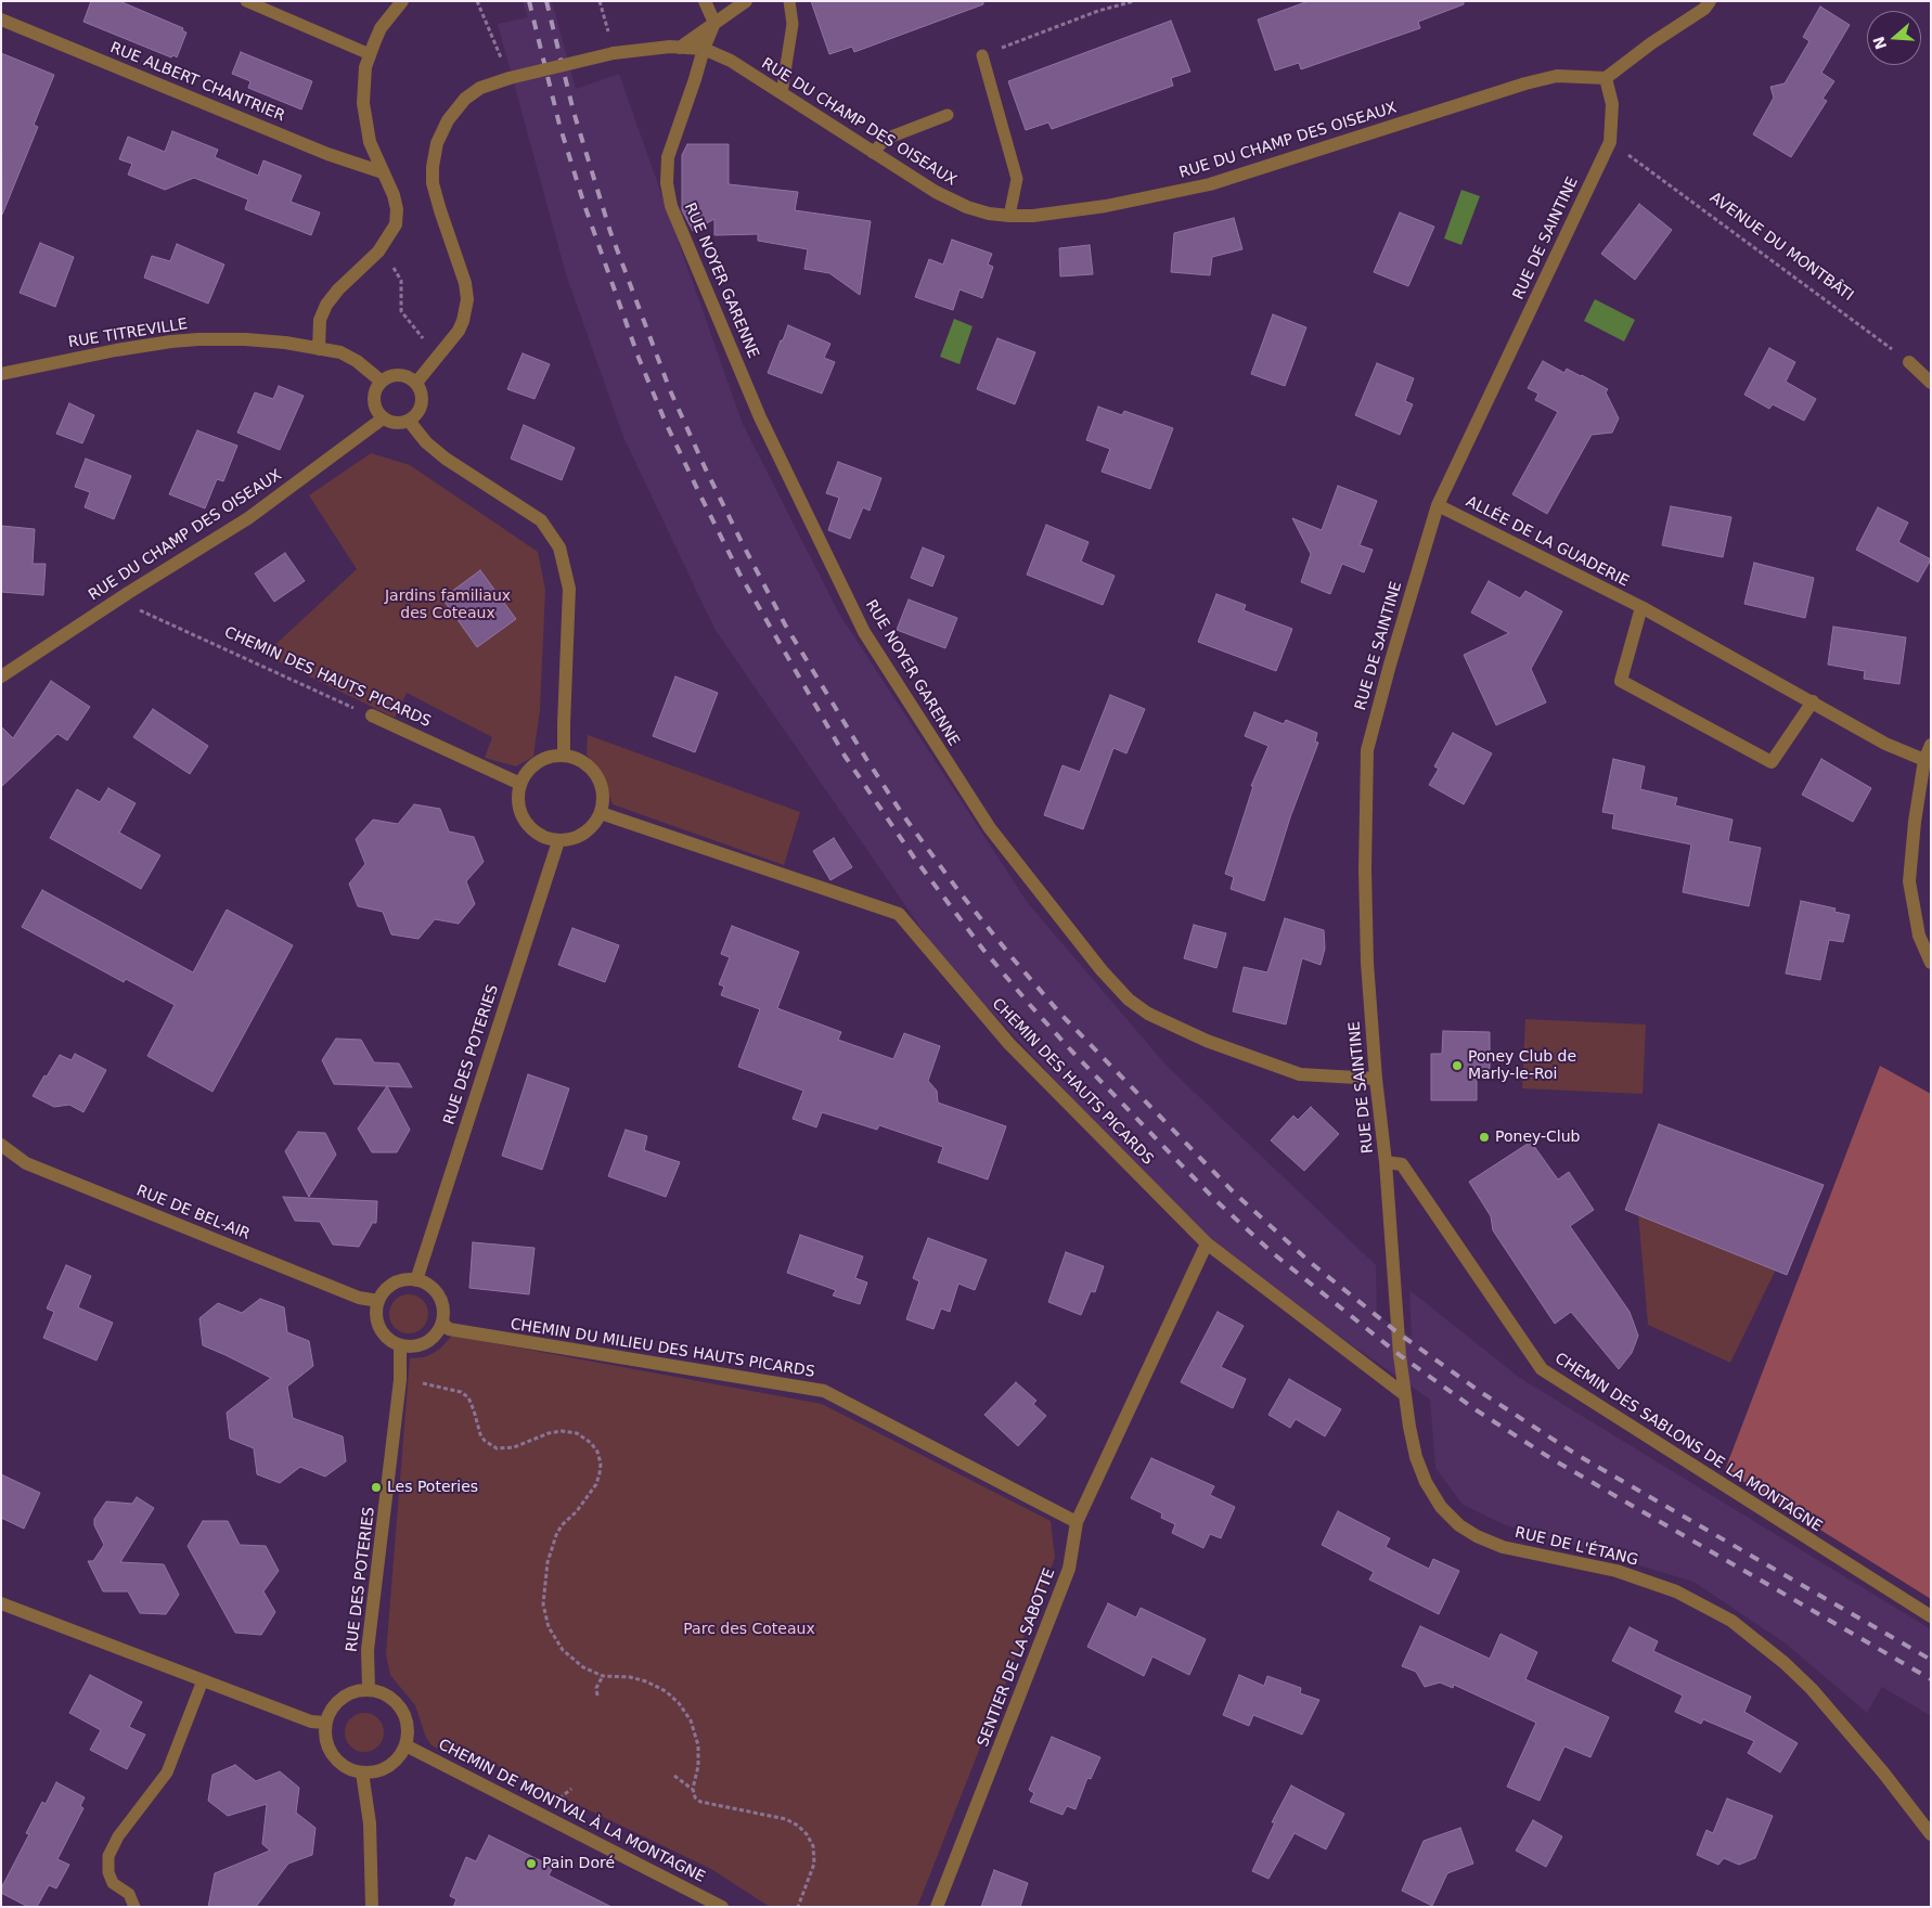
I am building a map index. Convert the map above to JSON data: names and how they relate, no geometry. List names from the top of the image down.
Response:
{
  "streets": {
    "street": [
      "RUE ALBERT CHANTRIER",
      "RUE DU CHAMP DES OISEAUX",
      "RUE DE SAINTINE",
      "RUE NOYER GARENNE",
      "RUE TITREVILLE",
      "ALLÉE DE LA GUADERIE",
      "CHEMIN DES HAUTS PICARDS",
      "RUE DES POTERIES",
      "RUE DE BEL-AIR",
      "CHEMIN DU MILIEU DES HAUTS PICARDS",
      "CHEMIN DES SABLONS DE LA MONTAGNE",
      "RUE DE L'ÉTANG",
      "SENTIER DE LA SABOTTE",
      "CHEMIN DE MONTVAL À LA MONTAGNE"
    ],
    "path": ["AVENUE DU MONTBÂTI"]
  },
  "crossings": [
    ["RUE DU CHAMP DES OISEAUX", "RUE DE SAINTINE"],
    ["RUE DU CHAMP DES OISEAUX", "RUE NOYER GARENNE"],
    ["RUE DU CHAMP DES OISEAUX", "RUE TITREVILLE"],
    ["RUE DU CHAMP DES OISEAUX", "CHEMIN DES HAUTS PICARDS"],
    ["RUE DE SAINTINE", "AVENUE DU MONTBÂTI"],
    ["RUE DE SAINTINE", "RUE NOYER GARENNE"],
    ["RUE DE SAINTINE", "ALLÉE DE LA GUADERIE"],
    ["RUE DE SAINTINE", "CHEMIN DES HAUTS PICARDS"],
    ["RUE DE SAINTINE", "CHEMIN DES SABLONS DE LA MONTAGNE"],
    ["RUE DE SAINTINE", "RUE DE L'ÉTANG"],
    ["CHEMIN DES HAUTS PICARDS", "RUE DES POTERIES"],
    ["CHEMIN DES HAUTS PICARDS", "RUE DE L'ÉTANG"],
    ["CHEMIN DES HAUTS PICARDS", "SENTIER DE LA SABOTTE"],
    ["RUE DES POTERIES", "RUE DE BEL-AIR"],
    ["RUE DES POTERIES", "CHEMIN DU MILIEU DES HAUTS PICARDS"],
    ["RUE DES POTERIES", "CHEMIN DE MONTVAL À LA MONTAGNE"],
    ["RUE DE BEL-AIR", "CHEMIN DU MILIEU DES HAUTS PICARDS"],
    ["CHEMIN DU MILIEU DES HAUTS PICARDS", "SENTIER DE LA SABOTTE"]
  ],
  "parks": ["Jardins familiaux des Coteaux", "Parc des Coteaux"],
  "places": [
    "Poney Club de Marly-le-Roi",
    "Poney-Club",
    "Les Poteries",
    "Pain Doré"
  ],
  "north": "left"
}
